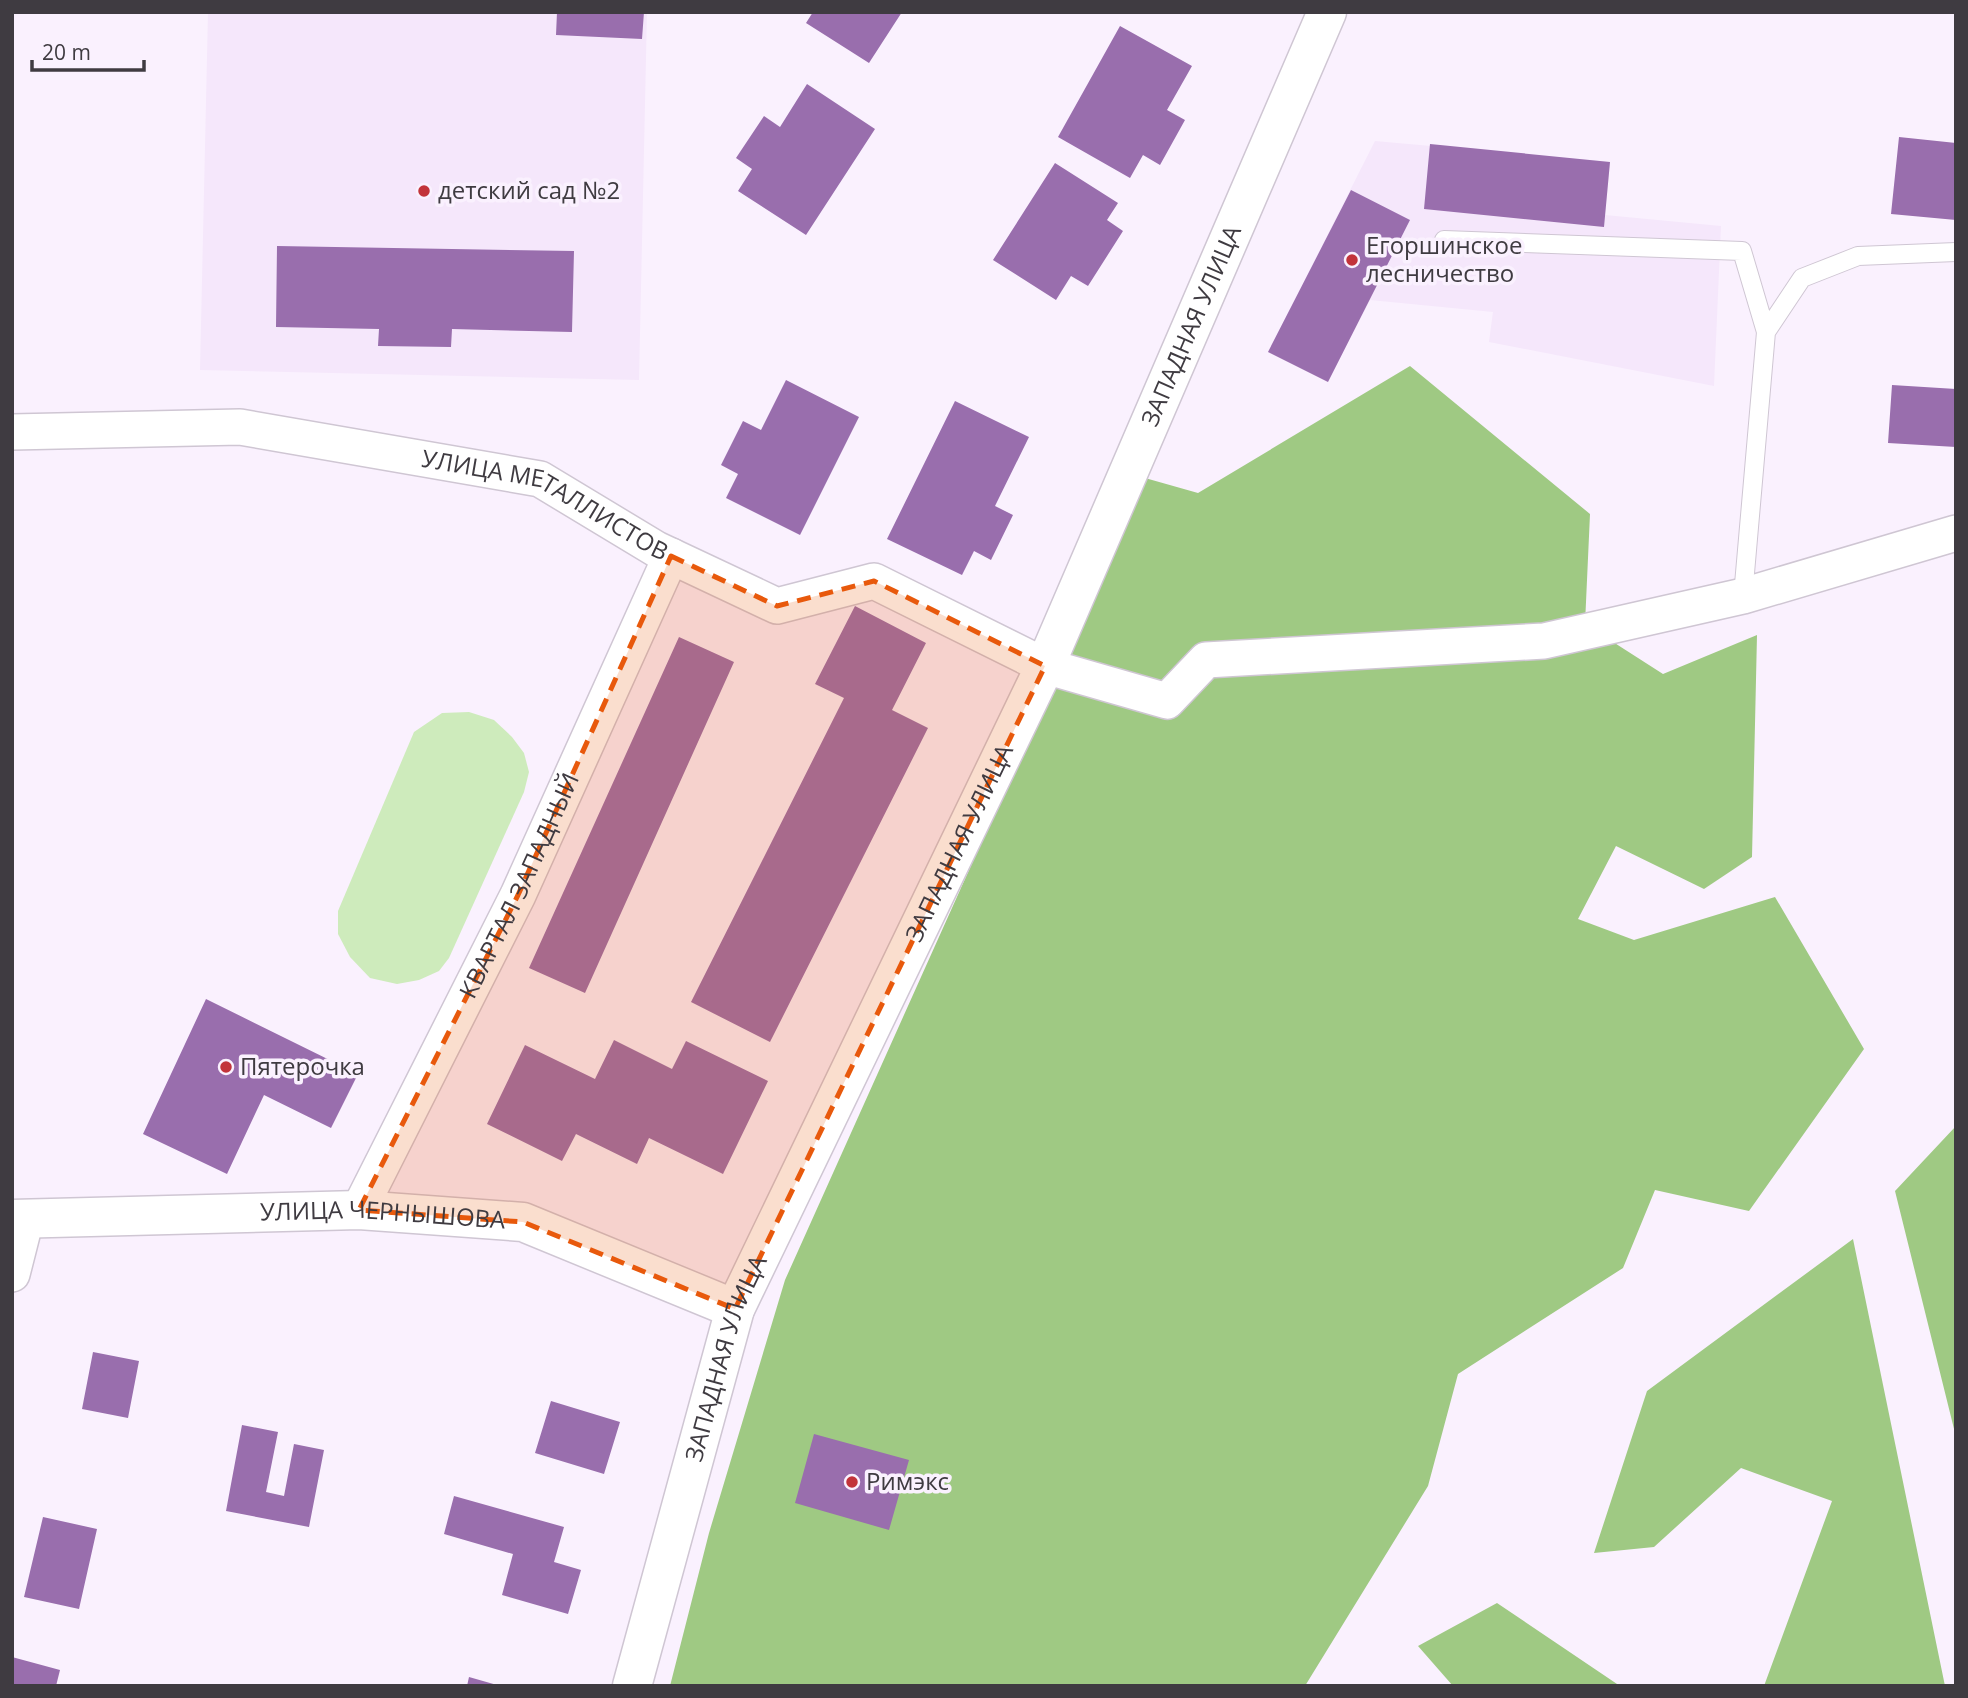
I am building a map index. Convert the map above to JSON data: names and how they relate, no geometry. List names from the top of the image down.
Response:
{
  "streets": {
    "street": [
      "ЗАПАДНАЯ УЛИЦА",
      "УЛИЦА МЕТАЛЛИСТОВ",
      "КВАРТАЛ ЗАПАДНЫЙ",
      "УЛИЦА ЧЕРНЫШОВА"
    ]
  },
  "crossings": [
    ["ЗАПАДНАЯ УЛИЦА", "УЛИЦА МЕТАЛЛИСТОВ"],
    ["ЗАПАДНАЯ УЛИЦА", "УЛИЦА ЧЕРНЫШОВА"],
    ["УЛИЦА МЕТАЛЛИСТОВ", "КВАРТАЛ ЗАПАДНЫЙ"],
    ["КВАРТАЛ ЗАПАДНЫЙ", "УЛИЦА ЧЕРНЫШОВА"]
  ],
  "places": [
    "детский сад №2",
    "Егоршинское лесничество",
    "Пятерочка",
    "Римэкс"
  ],
  "scale_bar": "20 m"
}
